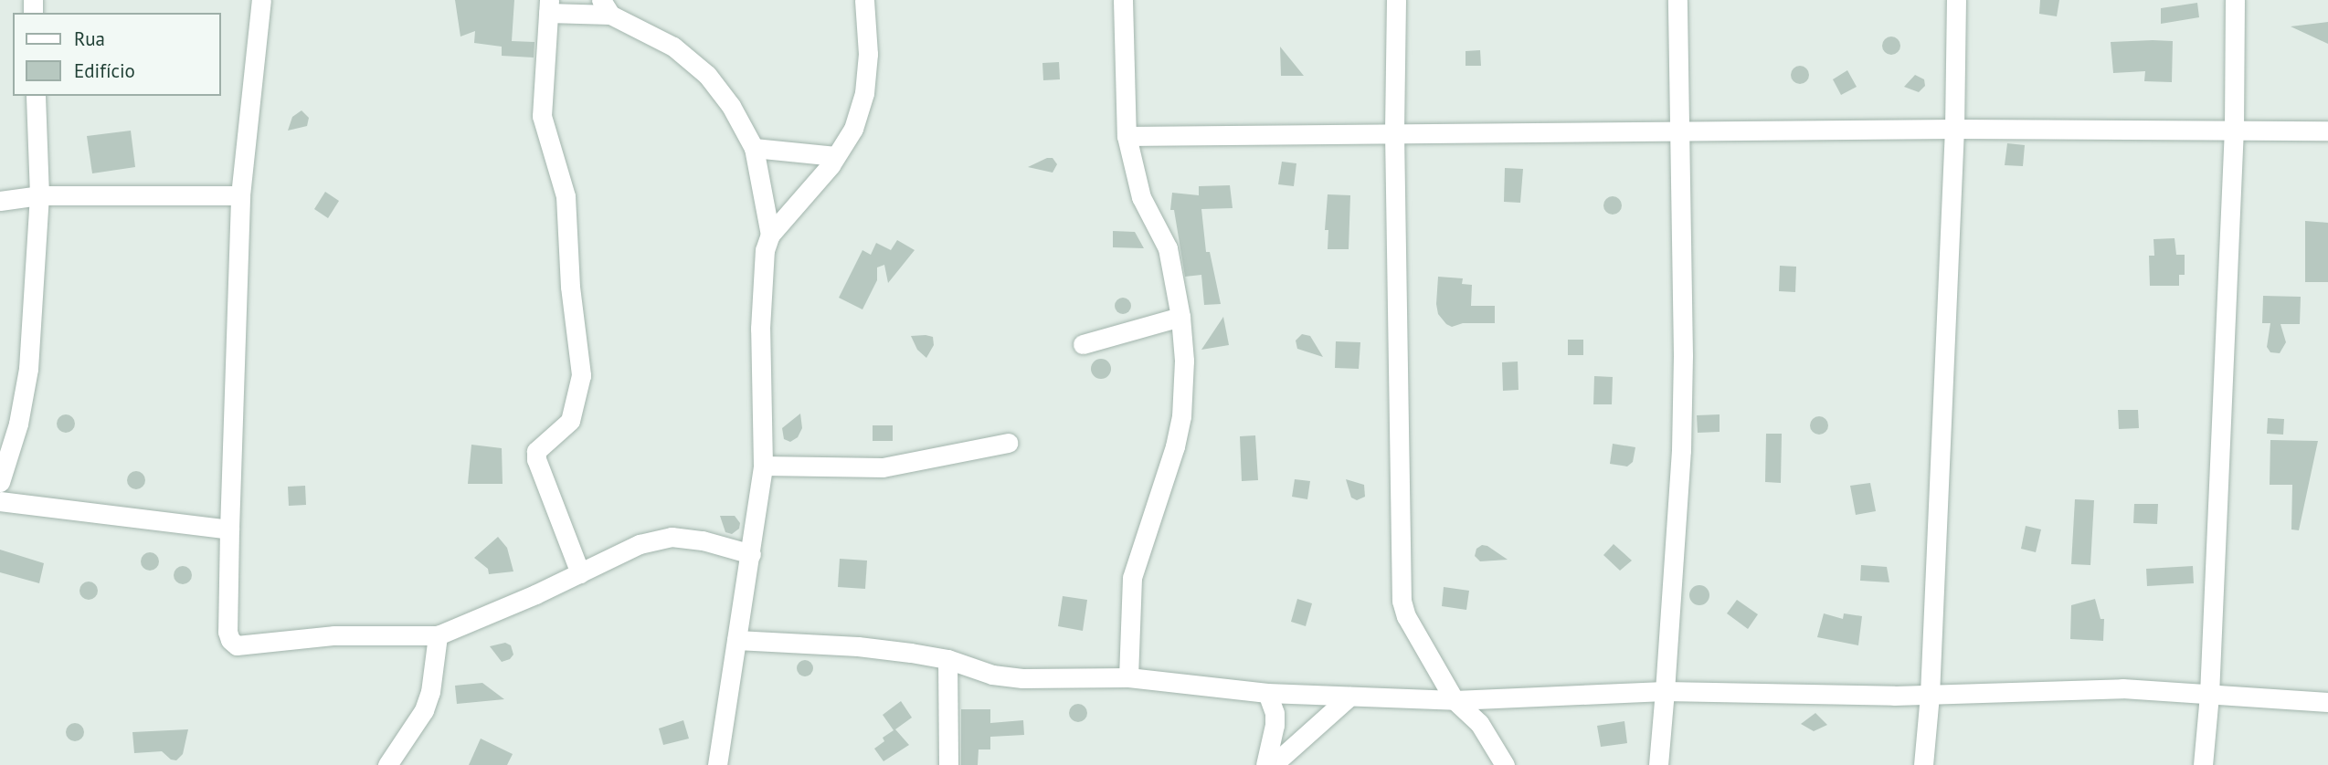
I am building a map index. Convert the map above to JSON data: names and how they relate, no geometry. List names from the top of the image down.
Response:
{
  "legend": ["Rua", "Edifício"]
}
